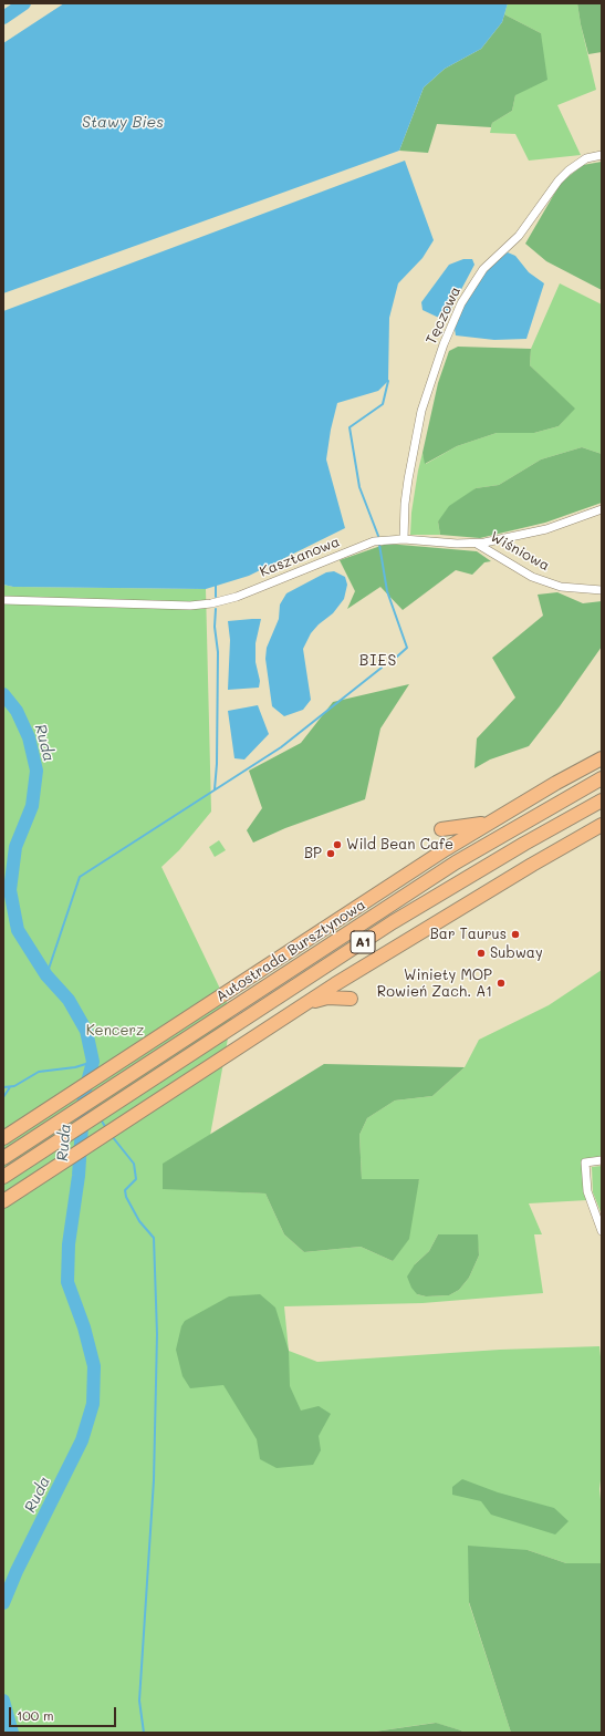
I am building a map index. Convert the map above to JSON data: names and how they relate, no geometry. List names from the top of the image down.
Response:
{
  "streets": {
    "highway": ["A1", "Autostrada Bursztynowa"],
    "street": ["Tęczowa", "Wiśniowa", "Kasztanowa"]
  },
  "crossings": [
    ["Tęczowa", "Kasztanowa"],
    ["Wiśniowa", "Kasztanowa"]
  ],
  "districts": ["BIES"],
  "water": ["Stawy Bies", "Ruda"],
  "parks": ["Kencerz"],
  "places": [
    "Wild Bean Cafe",
    "BP",
    "Bar Taurus",
    "Subway",
    "Winiety MOP Rowień Zach. A1"
  ],
  "scale_bar": "100 m"
}
